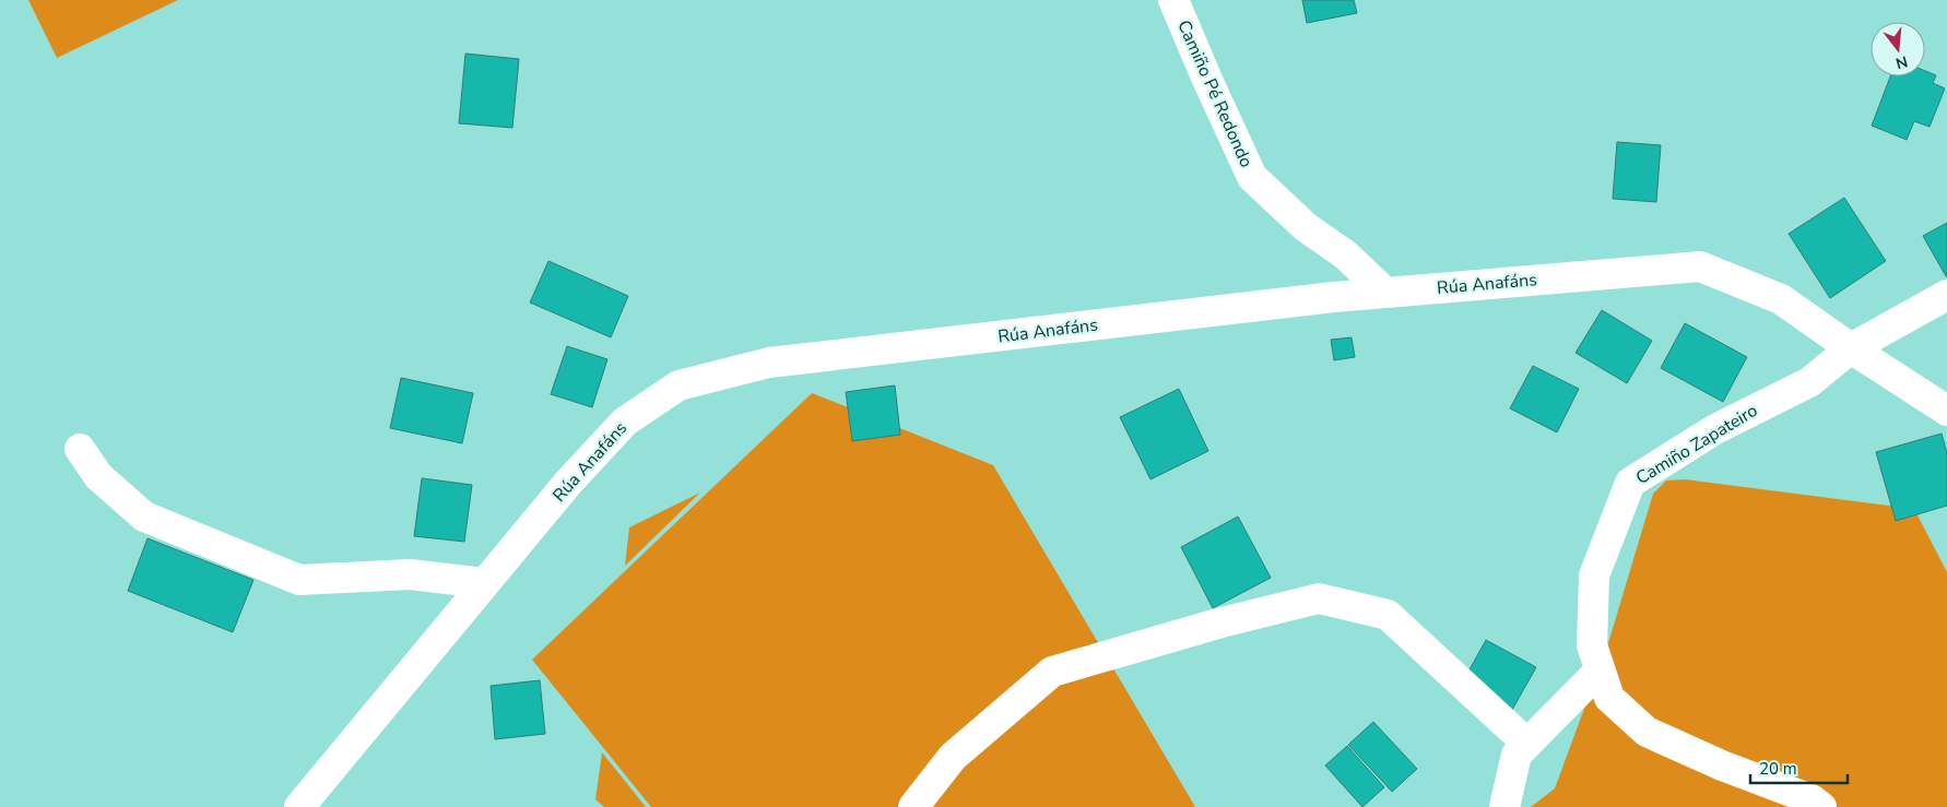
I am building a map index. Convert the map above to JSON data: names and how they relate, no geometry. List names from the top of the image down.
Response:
{
  "streets": {
    "street": ["Camiño Pé Redondo", "Rúa Anafáns", "Camiño Zapateiro"]
  },
  "crossings": [
    ["Camiño Pé Redondo", "Rúa Anafáns"],
    ["Rúa Anafáns", "Camiño Zapateiro"]
  ],
  "scale_bar": "20 m",
  "north": "bottom"
}
